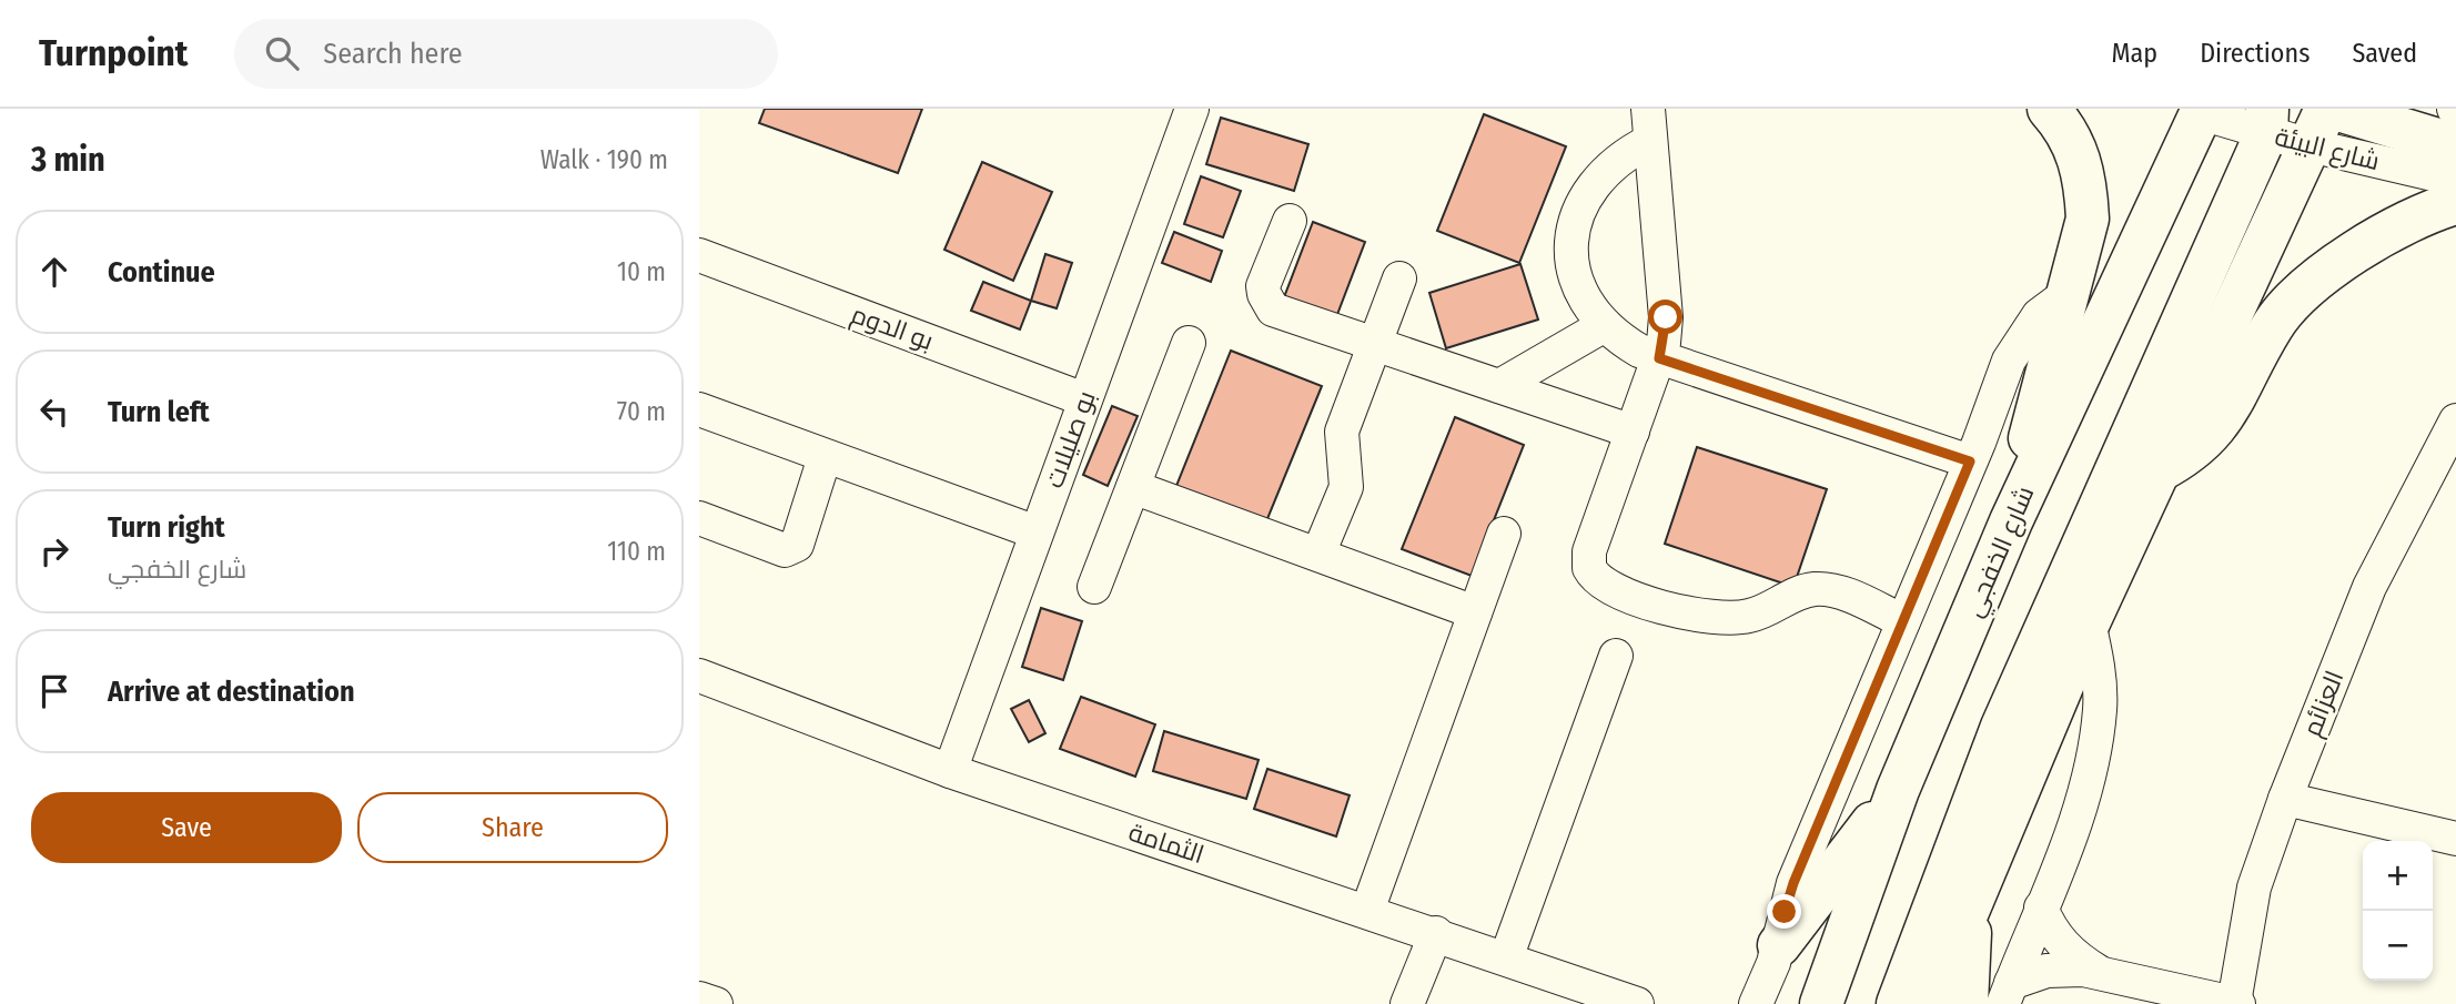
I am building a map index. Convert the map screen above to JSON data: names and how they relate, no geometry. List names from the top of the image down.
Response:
{
  "streets": {
    "highway": ["شارع الخفجي"],
    "street": [
      "شارع البيئة",
      "بو الدوم",
      "بو صليلات",
      "العزائم",
      "الثمامة"
    ]
  },
  "crossings": [
    ["شارع البيئة", "شارع الخفجي"],
    ["بو الدوم", "بو صليلات"],
    ["بو صليلات", "الثمامة"]
  ],
  "page": {
    "header": "Turnpoint",
    "search": "Search here",
    "nav": ["Map", "Directions", "Saved"],
    "heading": ["3 min", "Walk · 190 m"],
    "list": [
      ["Continue", "10 m"],
      ["Turn left", "70 m"],
      ["Turn right", "شارع الخفجي", "110 m"],
      "Arrive at destination"
    ],
    "buttons": ["Save", "Share"],
    "map_buttons": ["+", "−"]
  }
}
